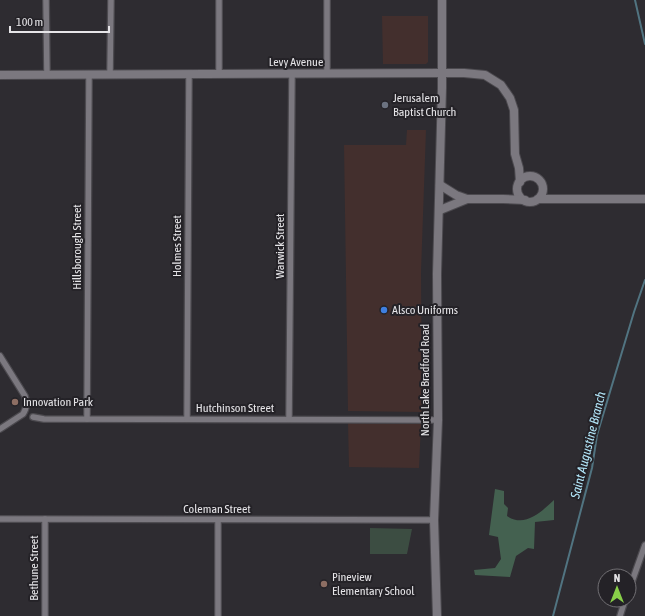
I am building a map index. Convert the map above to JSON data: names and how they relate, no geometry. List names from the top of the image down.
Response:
{
  "streets": {
    "street": [
      "Levy Avenue",
      "Holmes Street",
      "Warwick Street",
      "Hillsborough Street",
      "North Lake Bradford Road",
      "Hutchinson Street",
      "Coleman Street",
      "Bethune Street"
    ]
  },
  "crossings": [
    ["Levy Avenue", "Holmes Street"],
    ["Levy Avenue", "Warwick Street"],
    ["Levy Avenue", "Hillsborough Street"],
    ["Levy Avenue", "North Lake Bradford Road"],
    ["Holmes Street", "Hutchinson Street"],
    ["Warwick Street", "Hutchinson Street"],
    ["Hillsborough Street", "Hutchinson Street"],
    ["North Lake Bradford Road", "Hutchinson Street"],
    ["North Lake Bradford Road", "Coleman Street"],
    ["Coleman Street", "Bethune Street"]
  ],
  "water": ["Saint Augustine Branch"],
  "places": [
    "Jerusalem Baptist Church",
    "Alsco Uniforms",
    "Innovation Park",
    "Pineview Elementary School"
  ],
  "scale_bar": "100 m",
  "north": "top"
}
